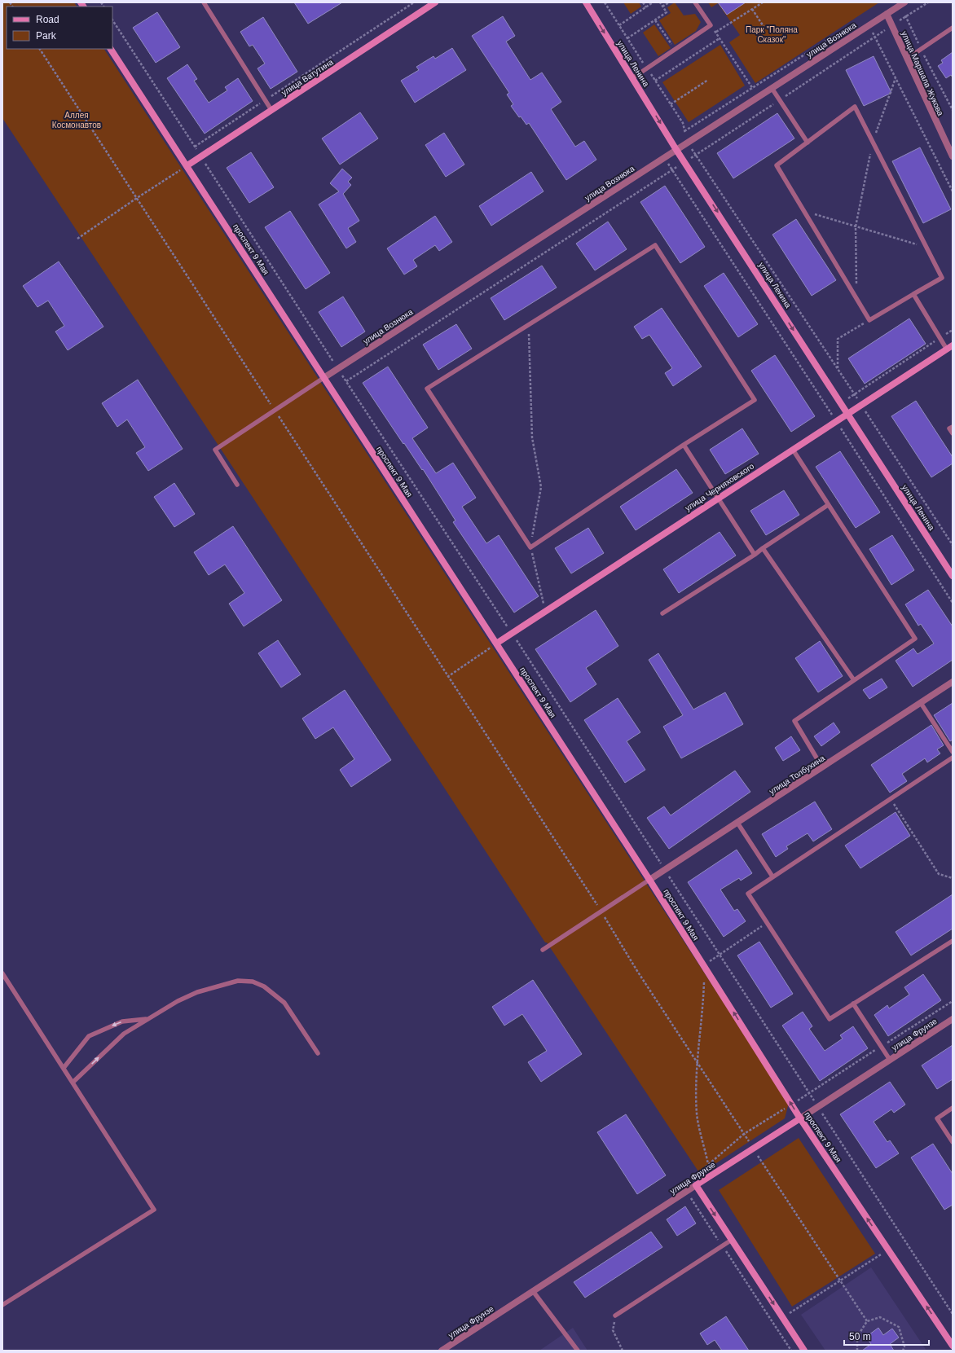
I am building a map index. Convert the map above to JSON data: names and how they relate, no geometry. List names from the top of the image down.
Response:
{
  "streets": {
    "street": [
      "улица Вознюка",
      "улица Ленина",
      "улица Маршала Жукова",
      "улица Ватутина",
      "проспект 9 Мая",
      "улица Черняховского",
      "улица Толбухина",
      "улица Фрунзе"
    ]
  },
  "crossings": [
    ["улица Вознюка", "улица Ленина"],
    ["улица Вознюка", "улица Маршала Жукова"],
    ["улица Вознюка", "проспект 9 Мая"],
    ["улица Ленина", "улица Черняховского"],
    ["улица Ватутина", "проспект 9 Мая"],
    ["проспект 9 Мая", "улица Черняховского"],
    ["проспект 9 Мая", "улица Толбухина"],
    ["проспект 9 Мая", "улица Фрунзе"]
  ],
  "one_way": ["улица Ленина"],
  "parks": ["Парк \"Поляна Сказок\"", "Аллея Космонавтов"],
  "legend": ["Road", "Park"],
  "scale_bar": "50 m"
}
